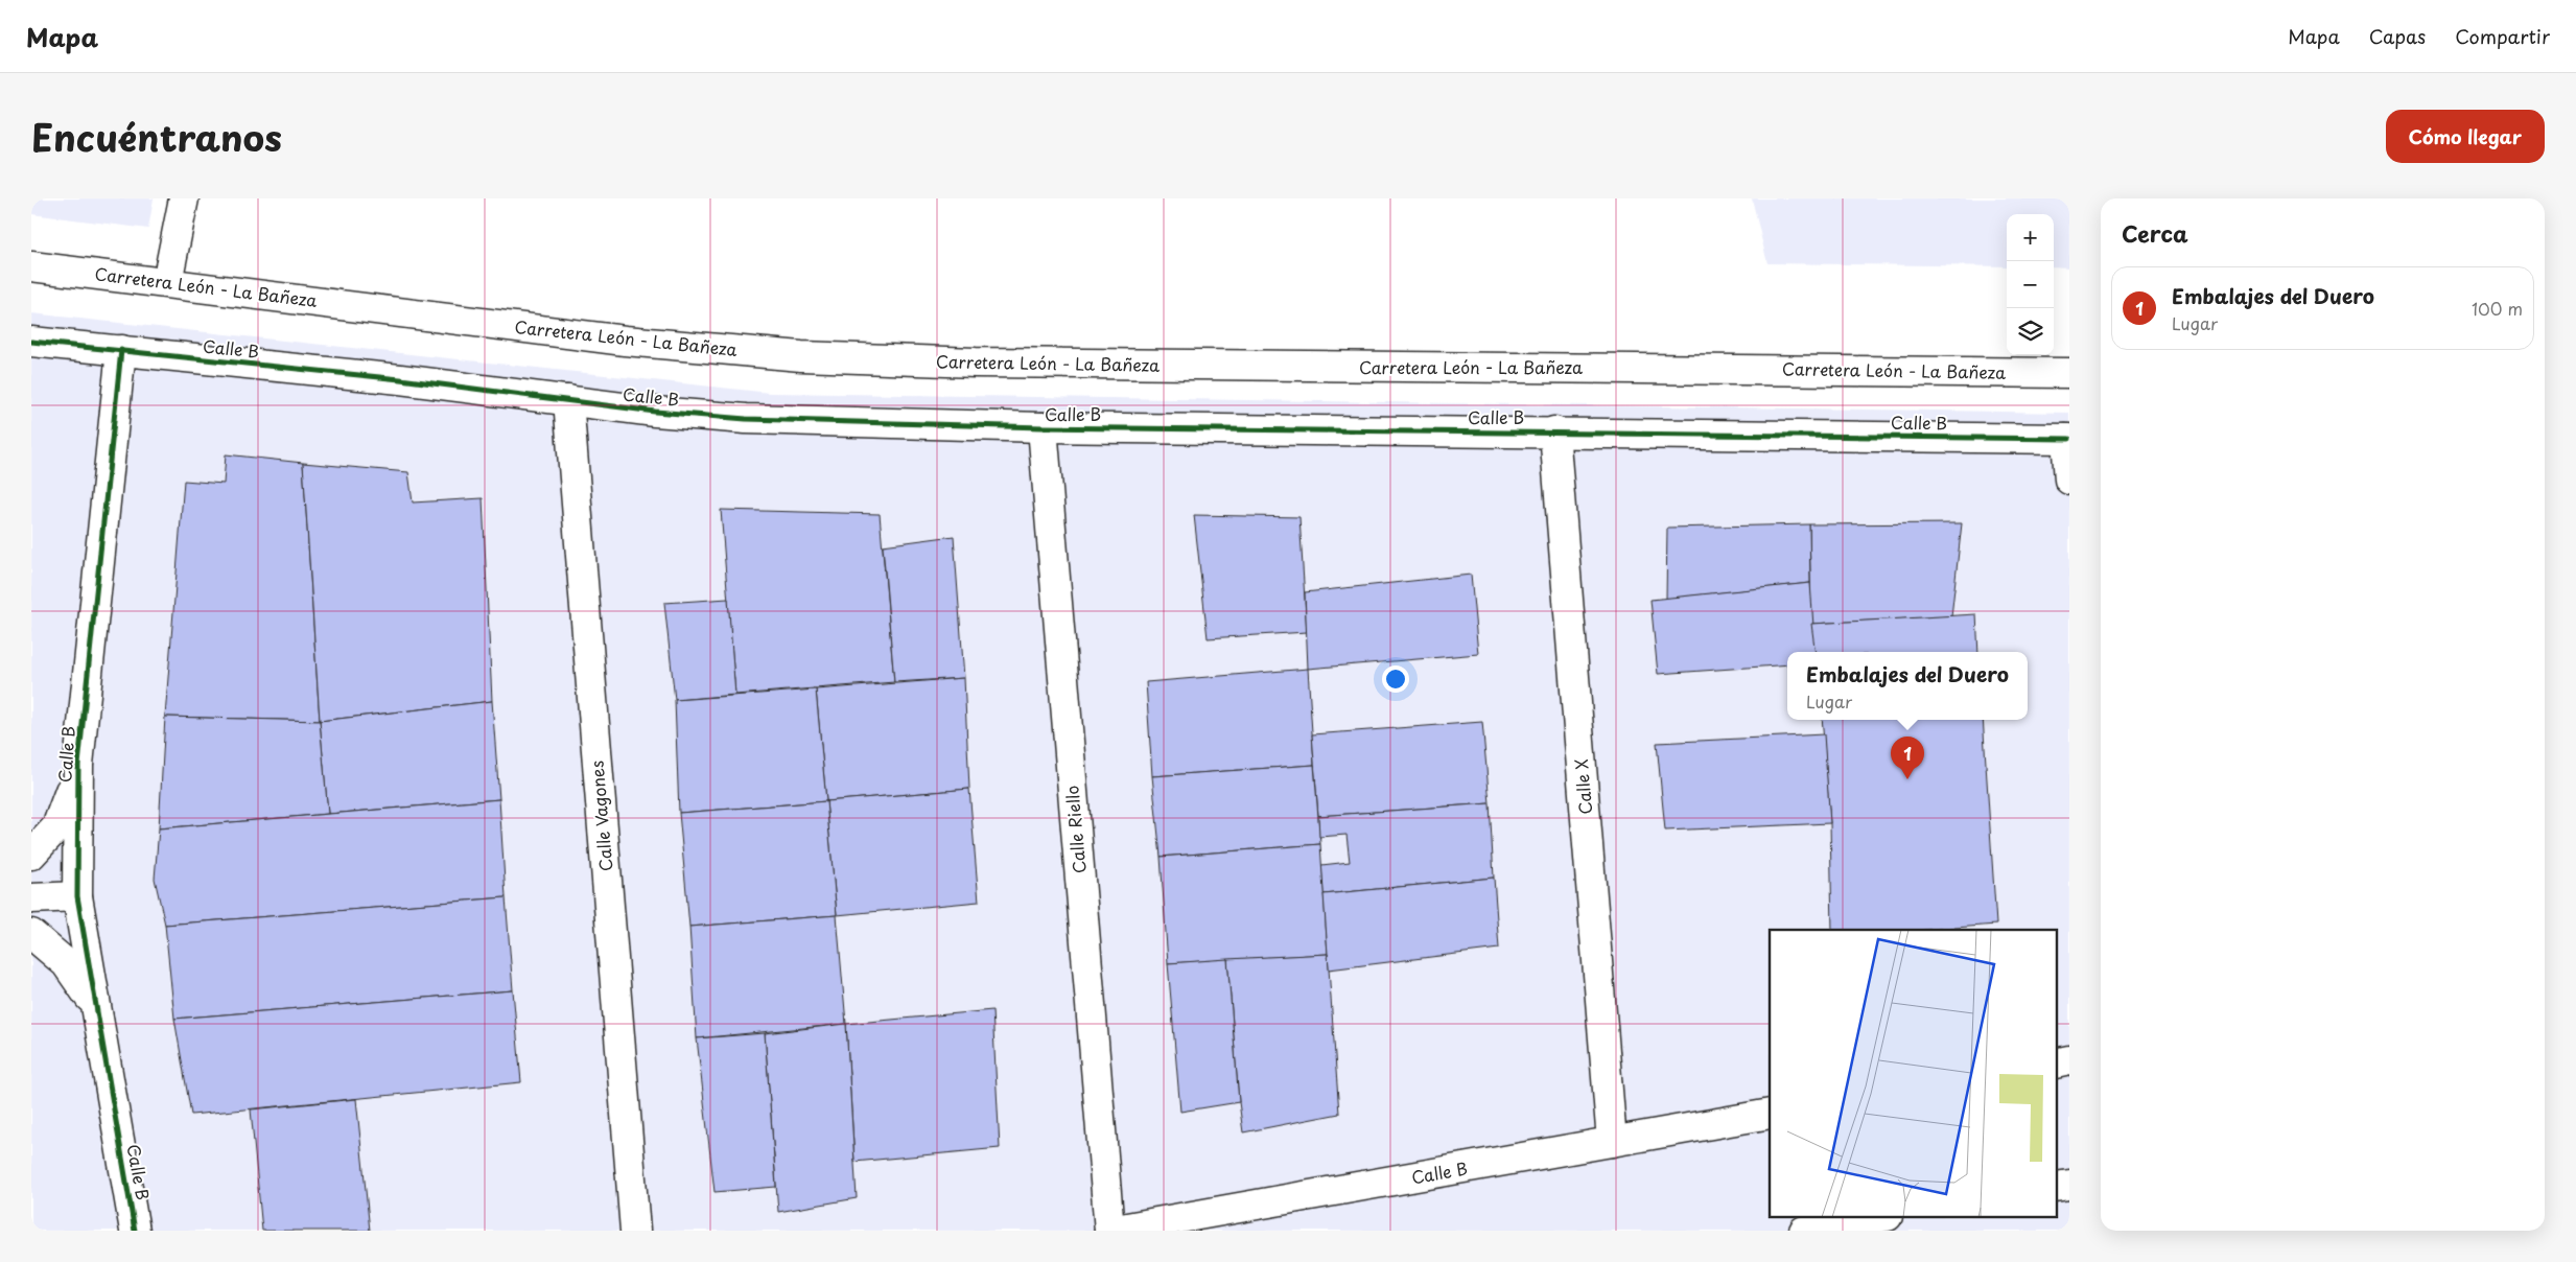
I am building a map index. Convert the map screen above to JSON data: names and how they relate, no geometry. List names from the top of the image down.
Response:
{
  "streets": {
    "street": [
      "Carretera León - La Bañeza",
      "Calle B",
      "Calle X",
      "Calle Vagones",
      "Calle Riello"
    ]
  },
  "crossings": [
    ["Calle B", "Calle X"],
    ["Calle B", "Calle Vagones"],
    ["Calle B", "Calle Riello"]
  ],
  "page": {
    "header": "Mapa",
    "nav": ["Mapa", "Capas", "Compartir"],
    "title": "Encuéntranos",
    "buttons": "Cómo llegar",
    "heading": "Cerca",
    "map_buttons": ["+", "−"],
    "list": [
      {
        "mark": "1",
        "name": "Embalajes del Duero",
        "note": "Lugar",
        "value": "100 m"
      }
    ],
    "popup": ["Embalajes del Duero", "Lugar"],
    "pins": "1"
  }
}
